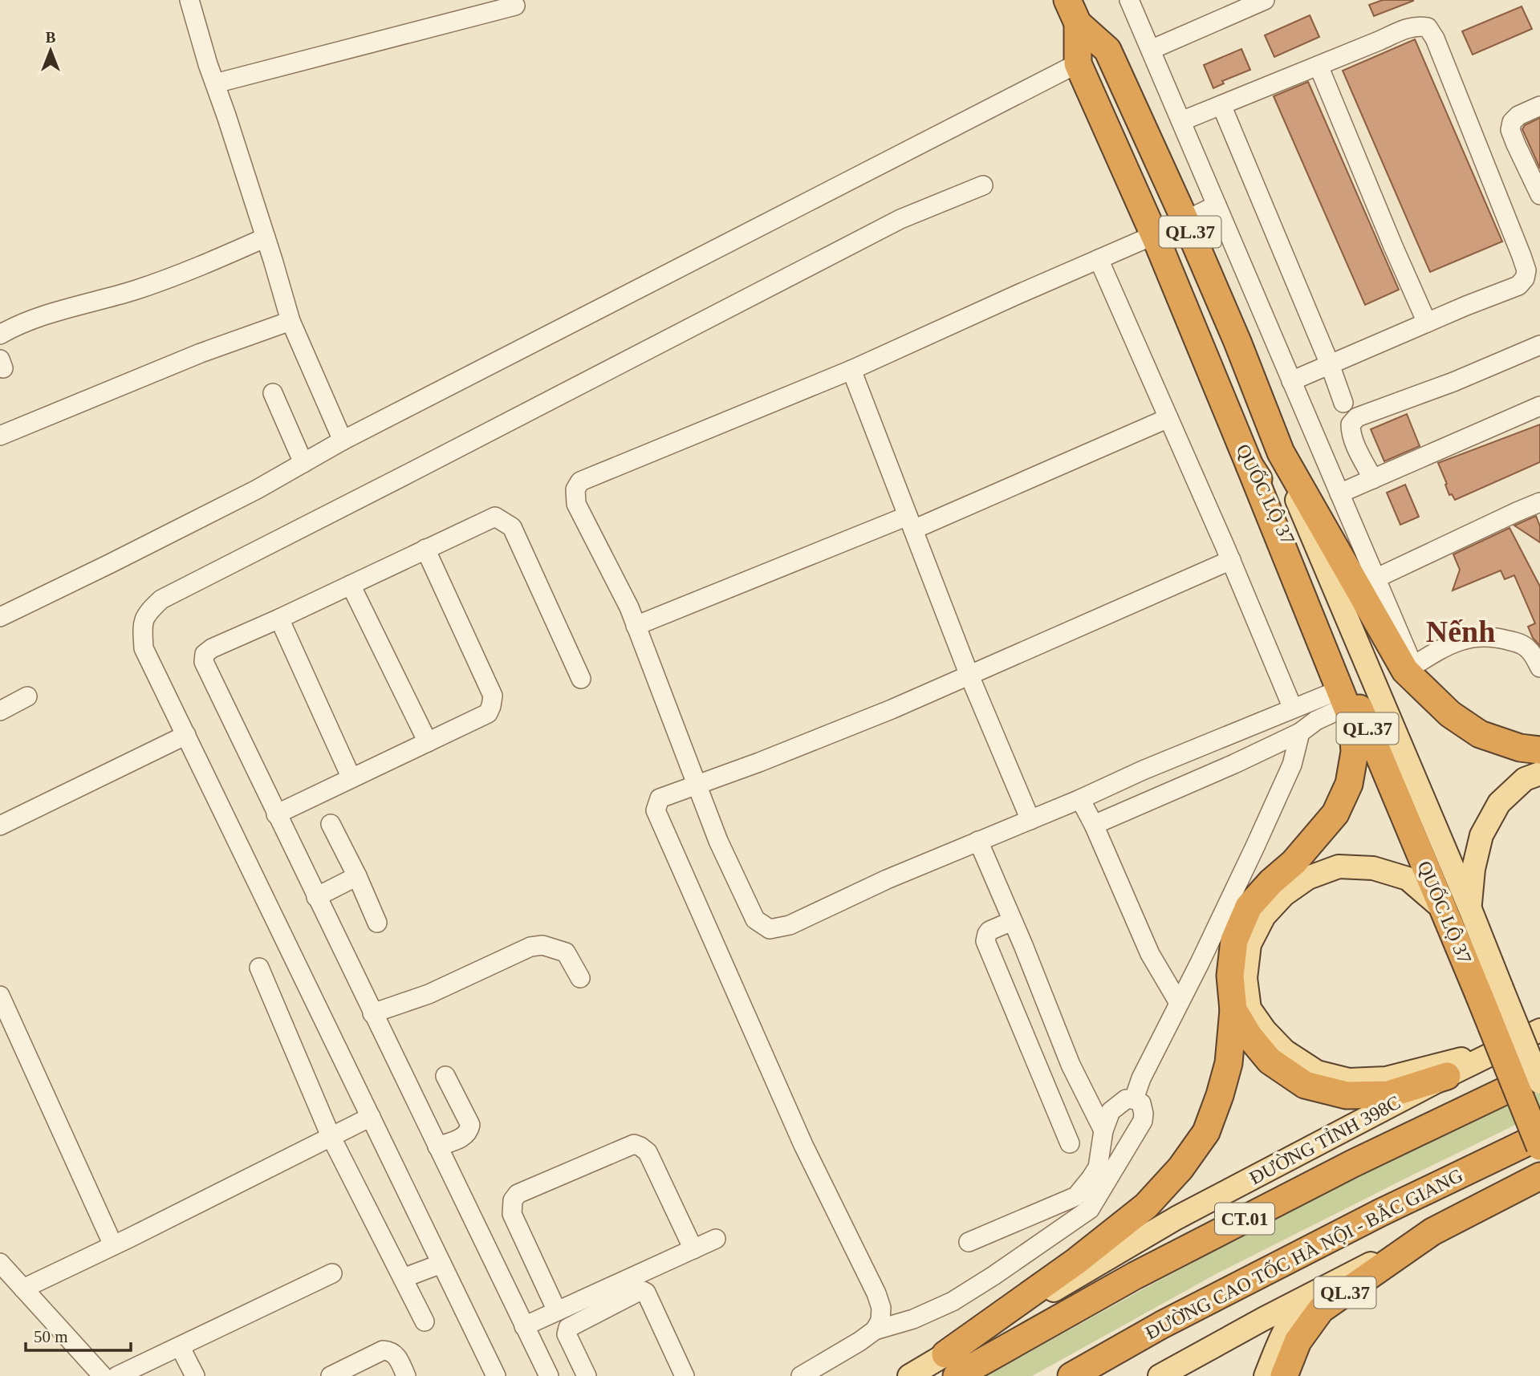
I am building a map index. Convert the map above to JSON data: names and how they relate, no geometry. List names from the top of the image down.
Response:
{
  "streets": {
    "highway": [
      "QL.37",
      "QUỐC LỘ 37",
      "CT.01",
      "ĐƯỜNG CAO TỐC HÀ NỘI - BẮC GIANG"
    ],
    "main road": ["ĐƯỜNG TỈNH 398C"]
  },
  "crossings": [
    ["QL.37", "QUỐC LỘ 37"],
    ["ĐƯỜNG TỈNH 398C", "CT.01"]
  ],
  "districts": ["Nếnh"],
  "scale_bar": "50 m",
  "north": "top"
}
